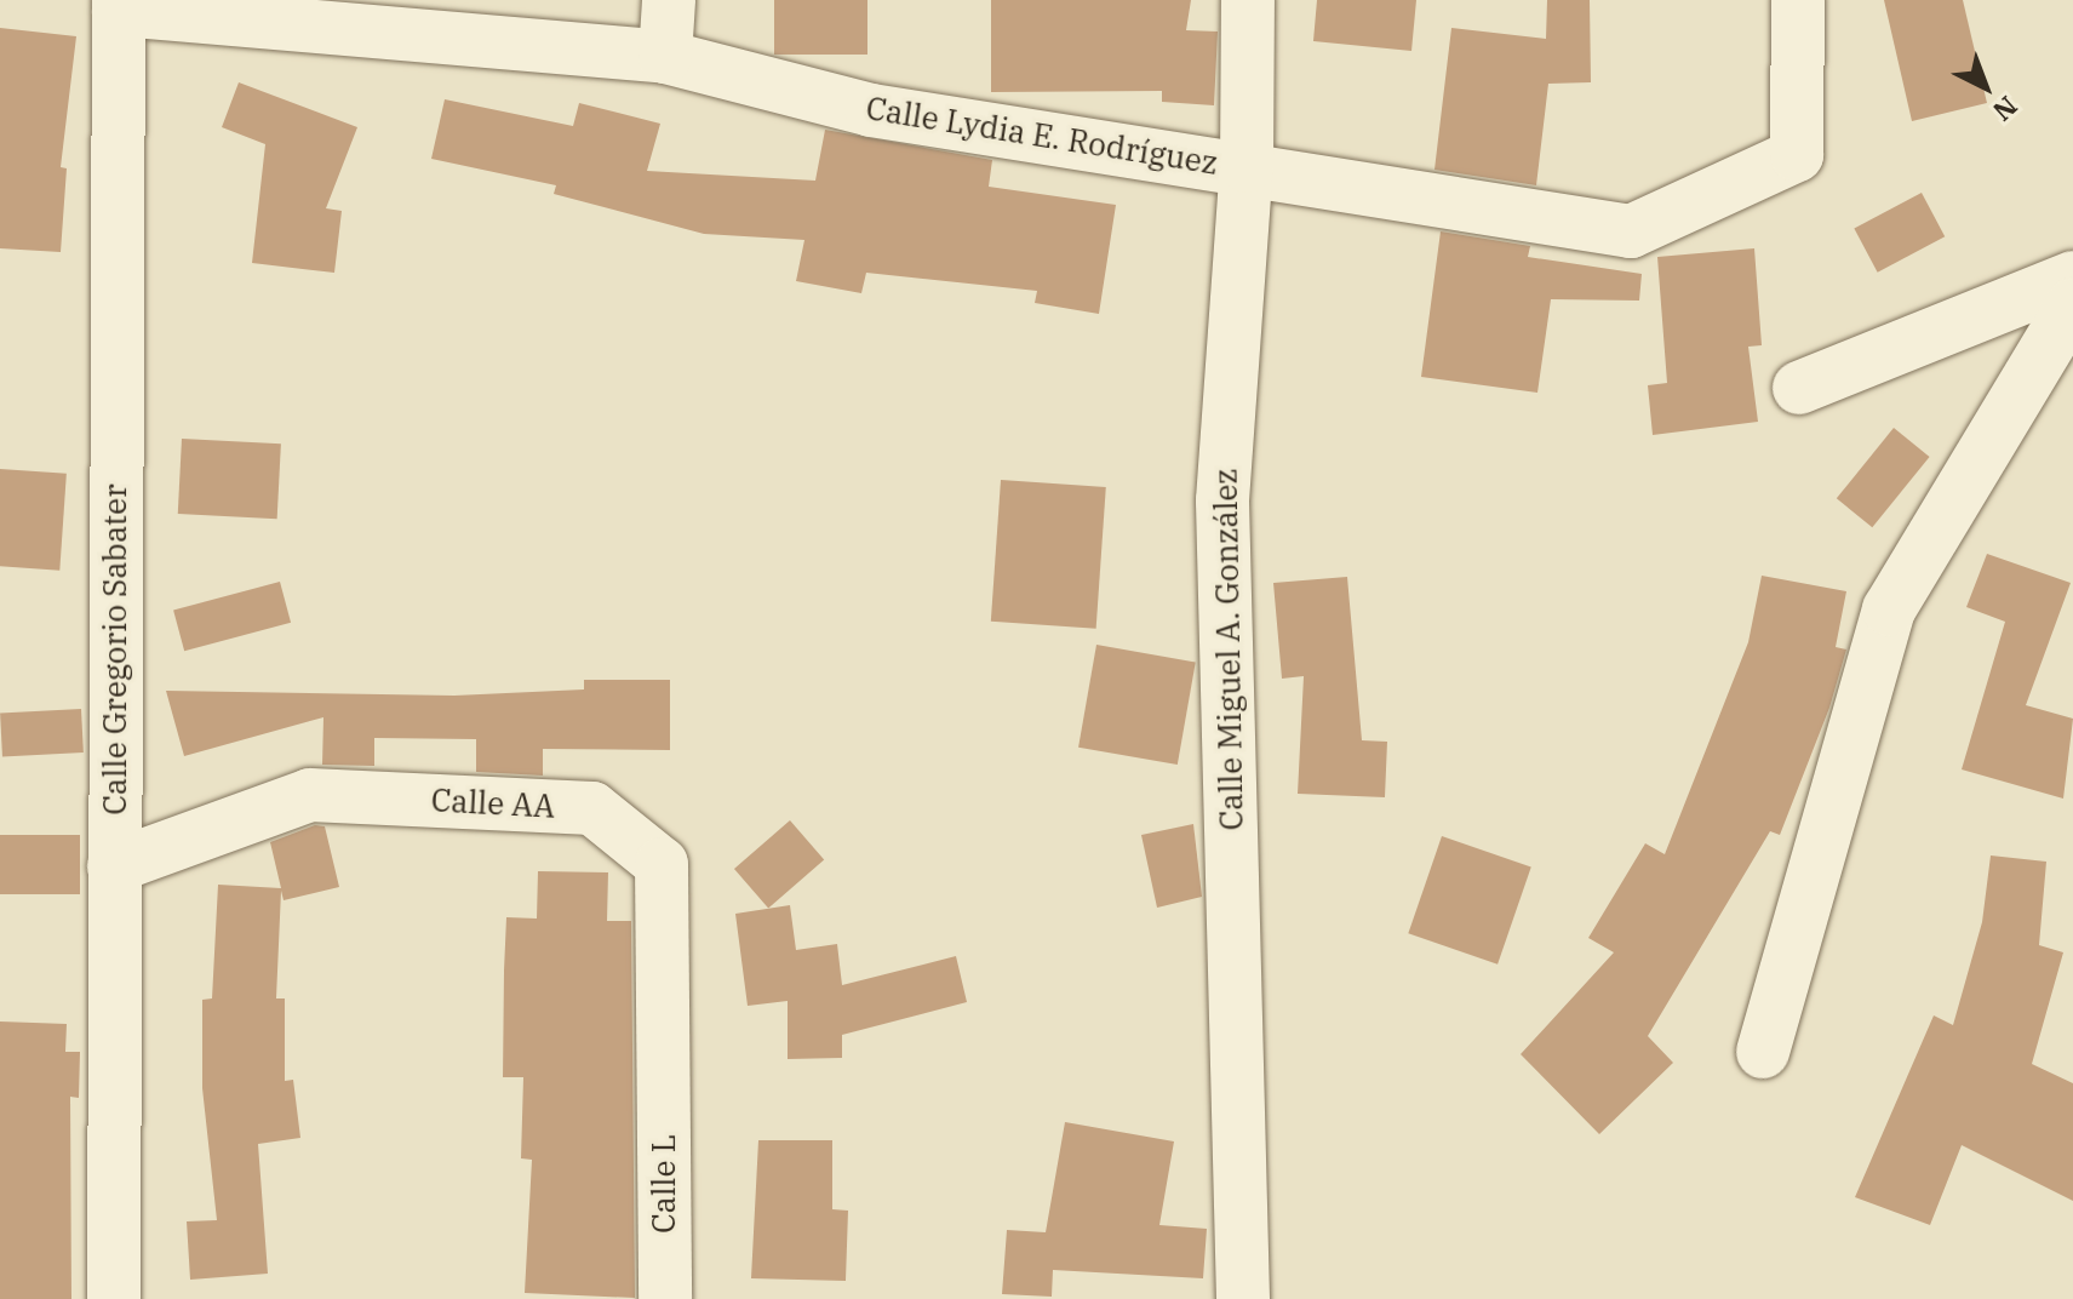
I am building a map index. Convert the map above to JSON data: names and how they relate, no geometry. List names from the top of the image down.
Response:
{
  "streets": {
    "street": [
      "Calle Lydia E. Rodríguez",
      "Calle Gregorio Sabater",
      "Calle Miguel A. González",
      "Calle AA",
      "Calle L"
    ]
  },
  "crossings": [
    ["Calle Lydia E. Rodríguez", "Calle Gregorio Sabater"],
    ["Calle Lydia E. Rodríguez", "Calle Miguel A. González"],
    ["Calle Gregorio Sabater", "Calle AA"],
    ["Calle AA", "Calle L"]
  ],
  "north": "bottom right"
}
